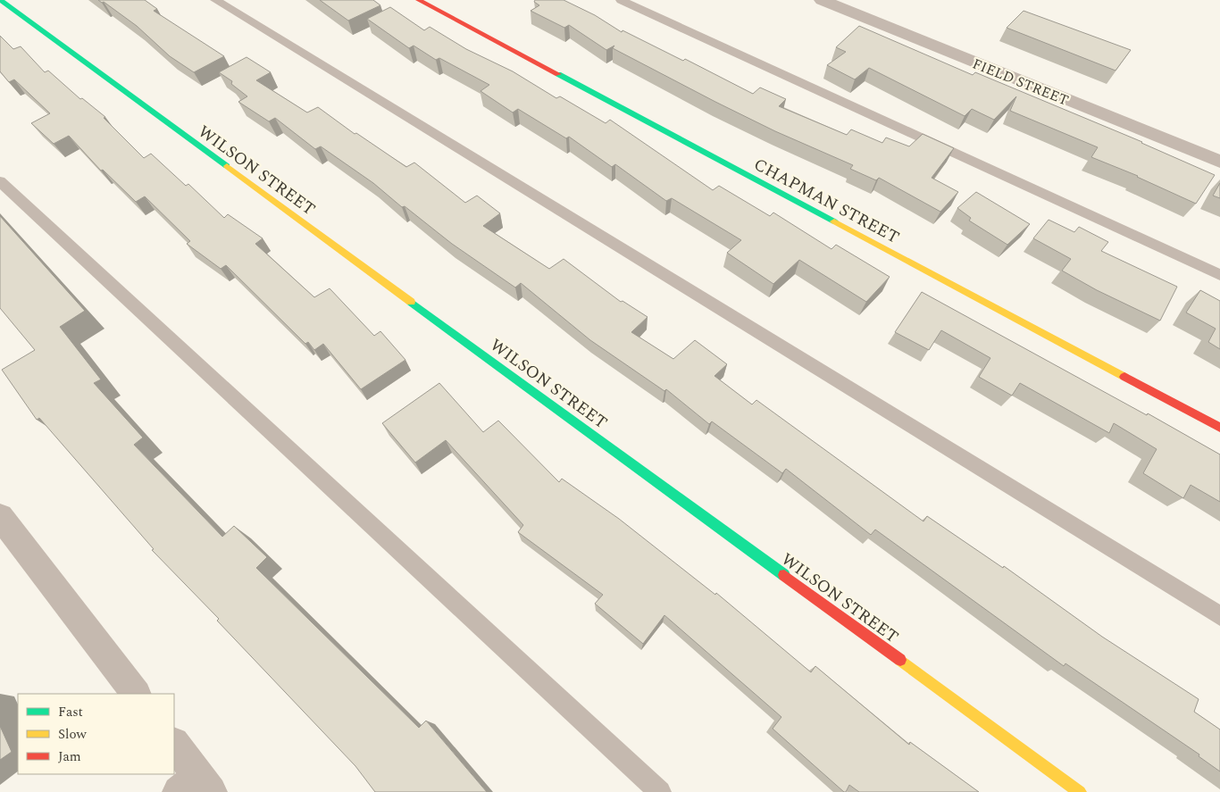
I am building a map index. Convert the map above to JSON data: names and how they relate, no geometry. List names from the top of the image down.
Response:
{
  "streets": {
    "street": ["FIELD STREET", "WILSON STREET", "CHAPMAN STREET"]
  },
  "legend": ["Fast", "Slow", "Jam"]
}
